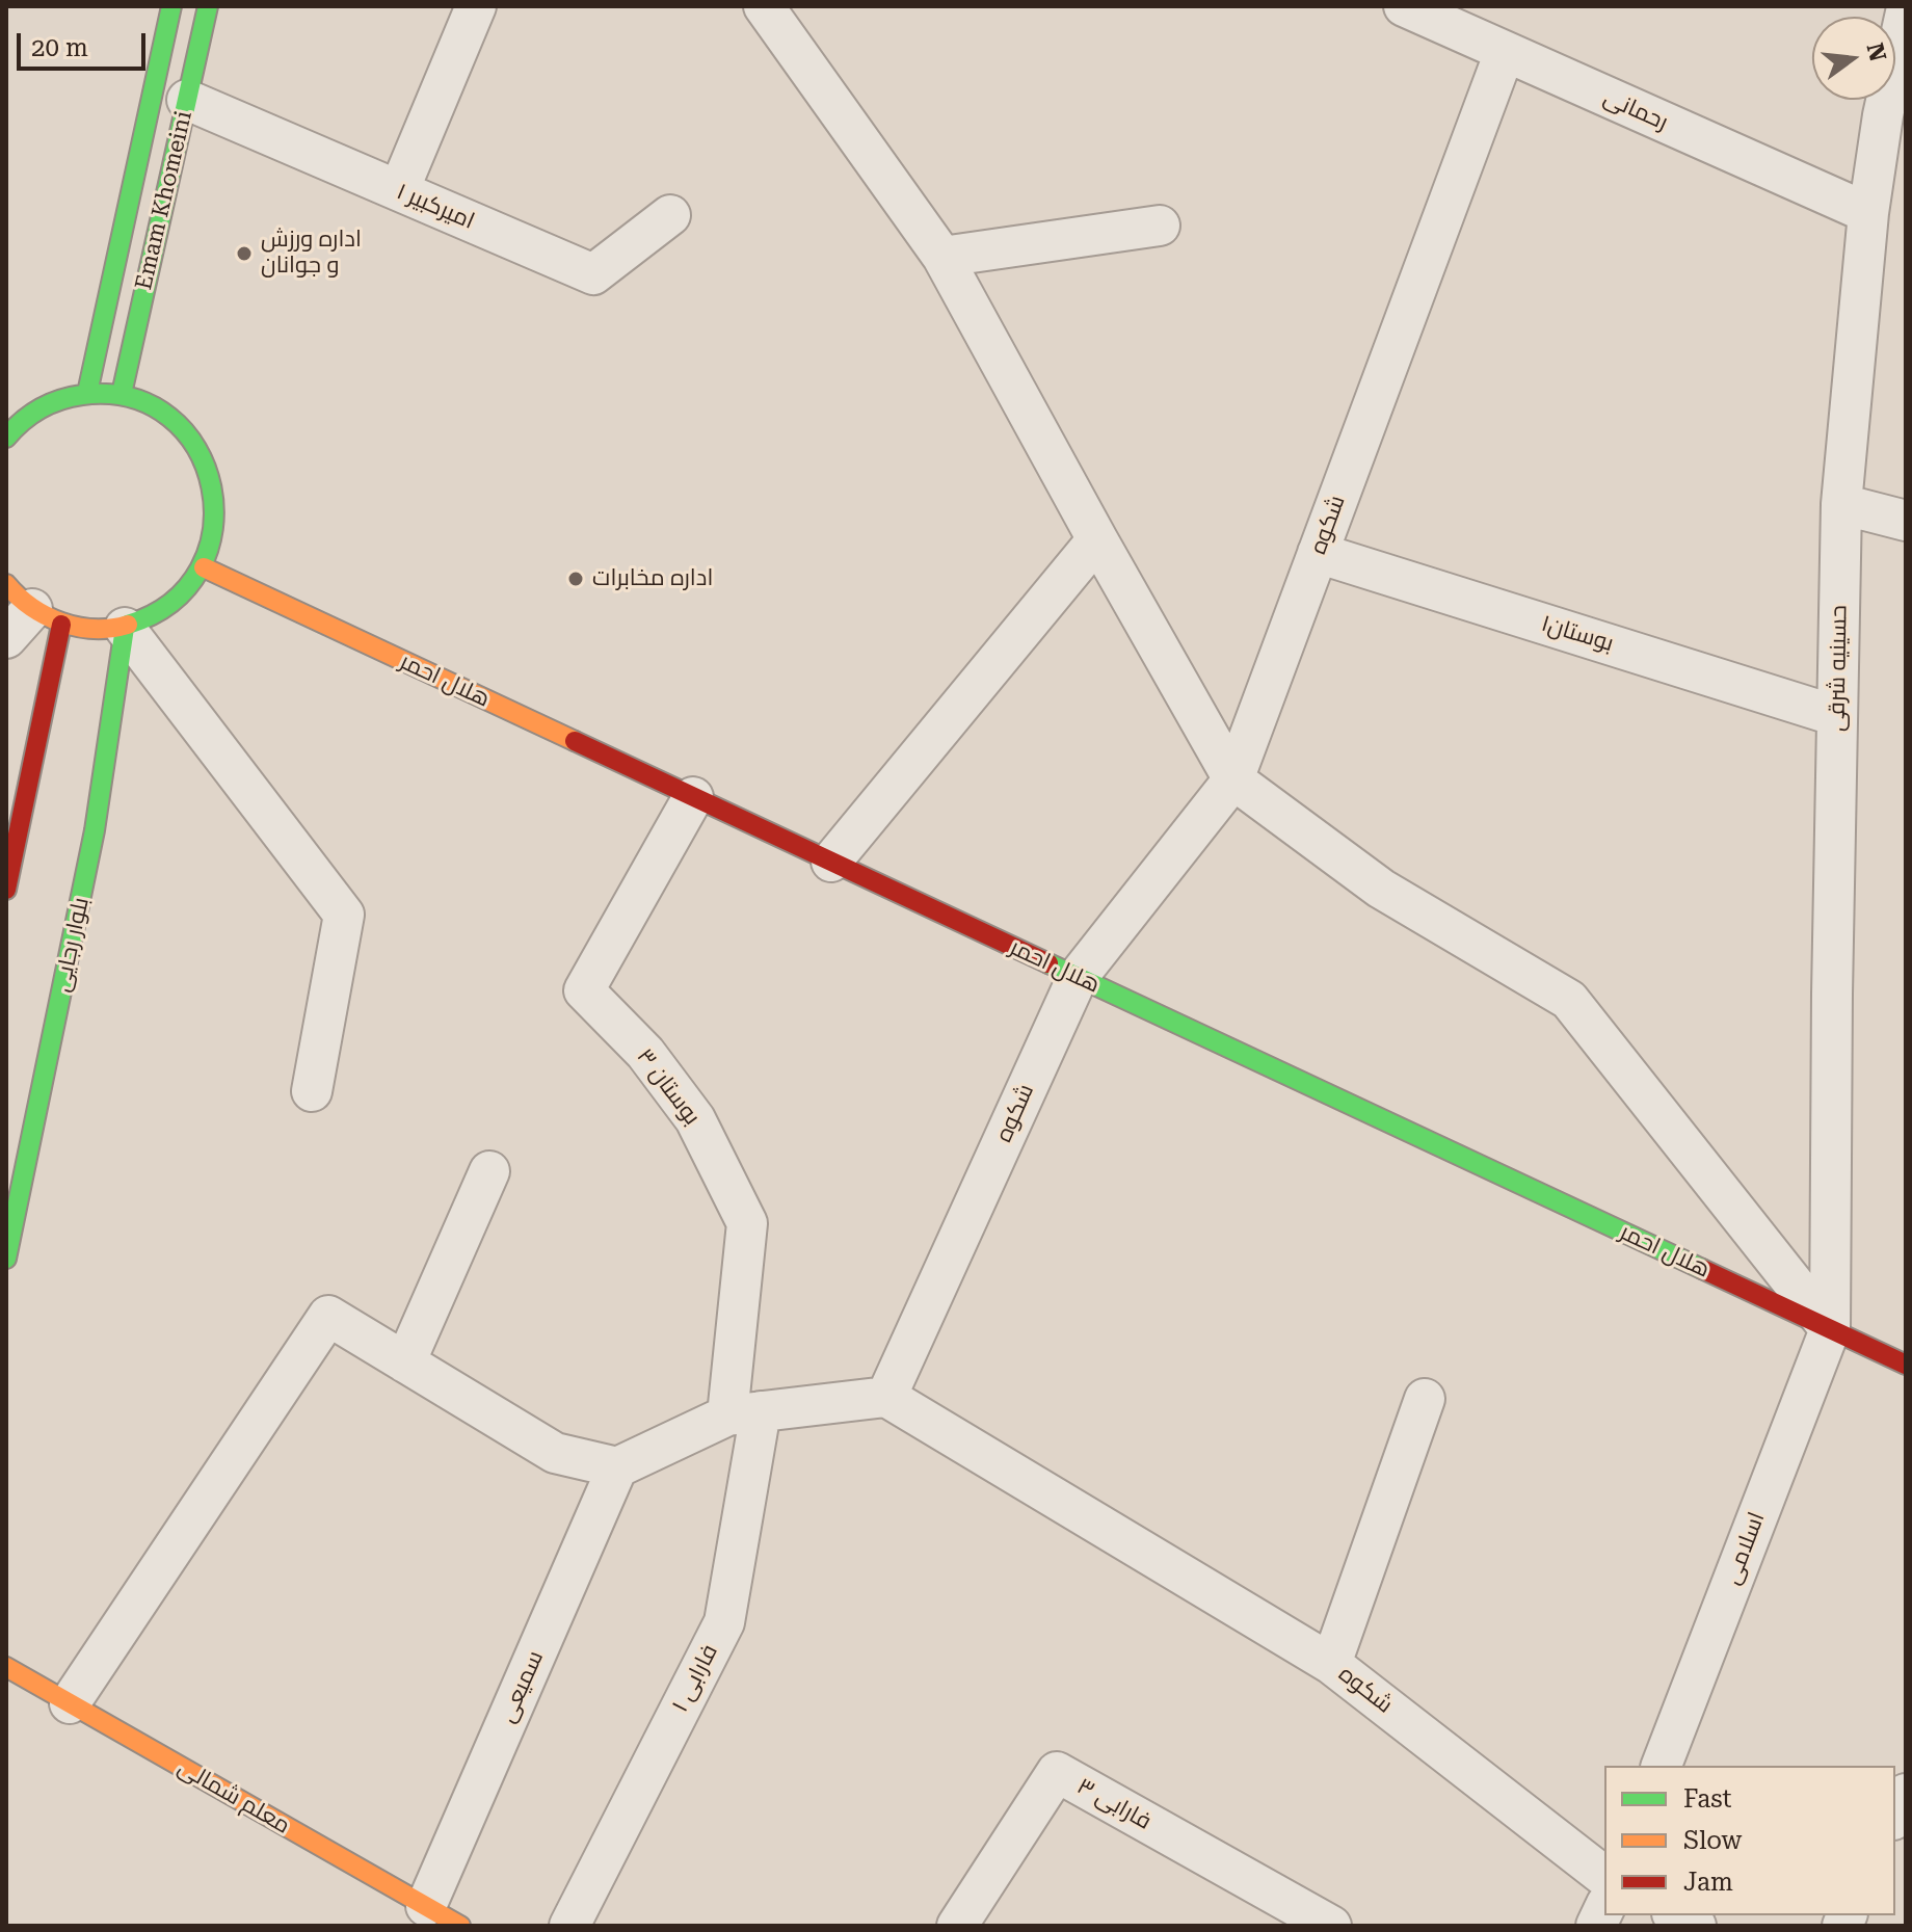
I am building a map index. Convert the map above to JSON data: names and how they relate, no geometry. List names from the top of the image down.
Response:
{
  "streets": {
    "street": [
      "رحمانی",
      "Emam Khomeini",
      "امیرکبیر ۱",
      "شکوه",
      "بوستان۱",
      "حسینیه شرقی",
      "هلال احمر",
      "بلوار رجایی",
      "بوستان ٣",
      "اسلامی",
      "فارابی ۱",
      "سمیعی",
      "معلم شمالی",
      "فارابی ۳"
    ]
  },
  "crossings": [
    ["رحمانی", "شکوه"],
    ["رحمانی", "حسینیه شرقی"],
    ["Emam Khomeini", "امیرکبیر ۱"],
    ["شکوه", "بوستان۱"],
    ["شکوه", "هلال احمر"],
    ["بوستان۱", "حسینیه شرقی"],
    ["حسینیه شرقی", "هلال احمر"],
    ["حسینیه شرقی", "اسلامی"],
    ["هلال احمر", "بوستان ٣"],
    ["هلال احمر", "اسلامی"],
    ["بوستان ٣", "فارابی ۱"],
    ["سمیعی", "معلم شمالی"]
  ],
  "places": ["اداره ورزش و جوانان", "اداره مخابرات"],
  "legend": ["Fast", "Slow", "Jam"],
  "scale_bar": "20 m",
  "north": "right"
}
